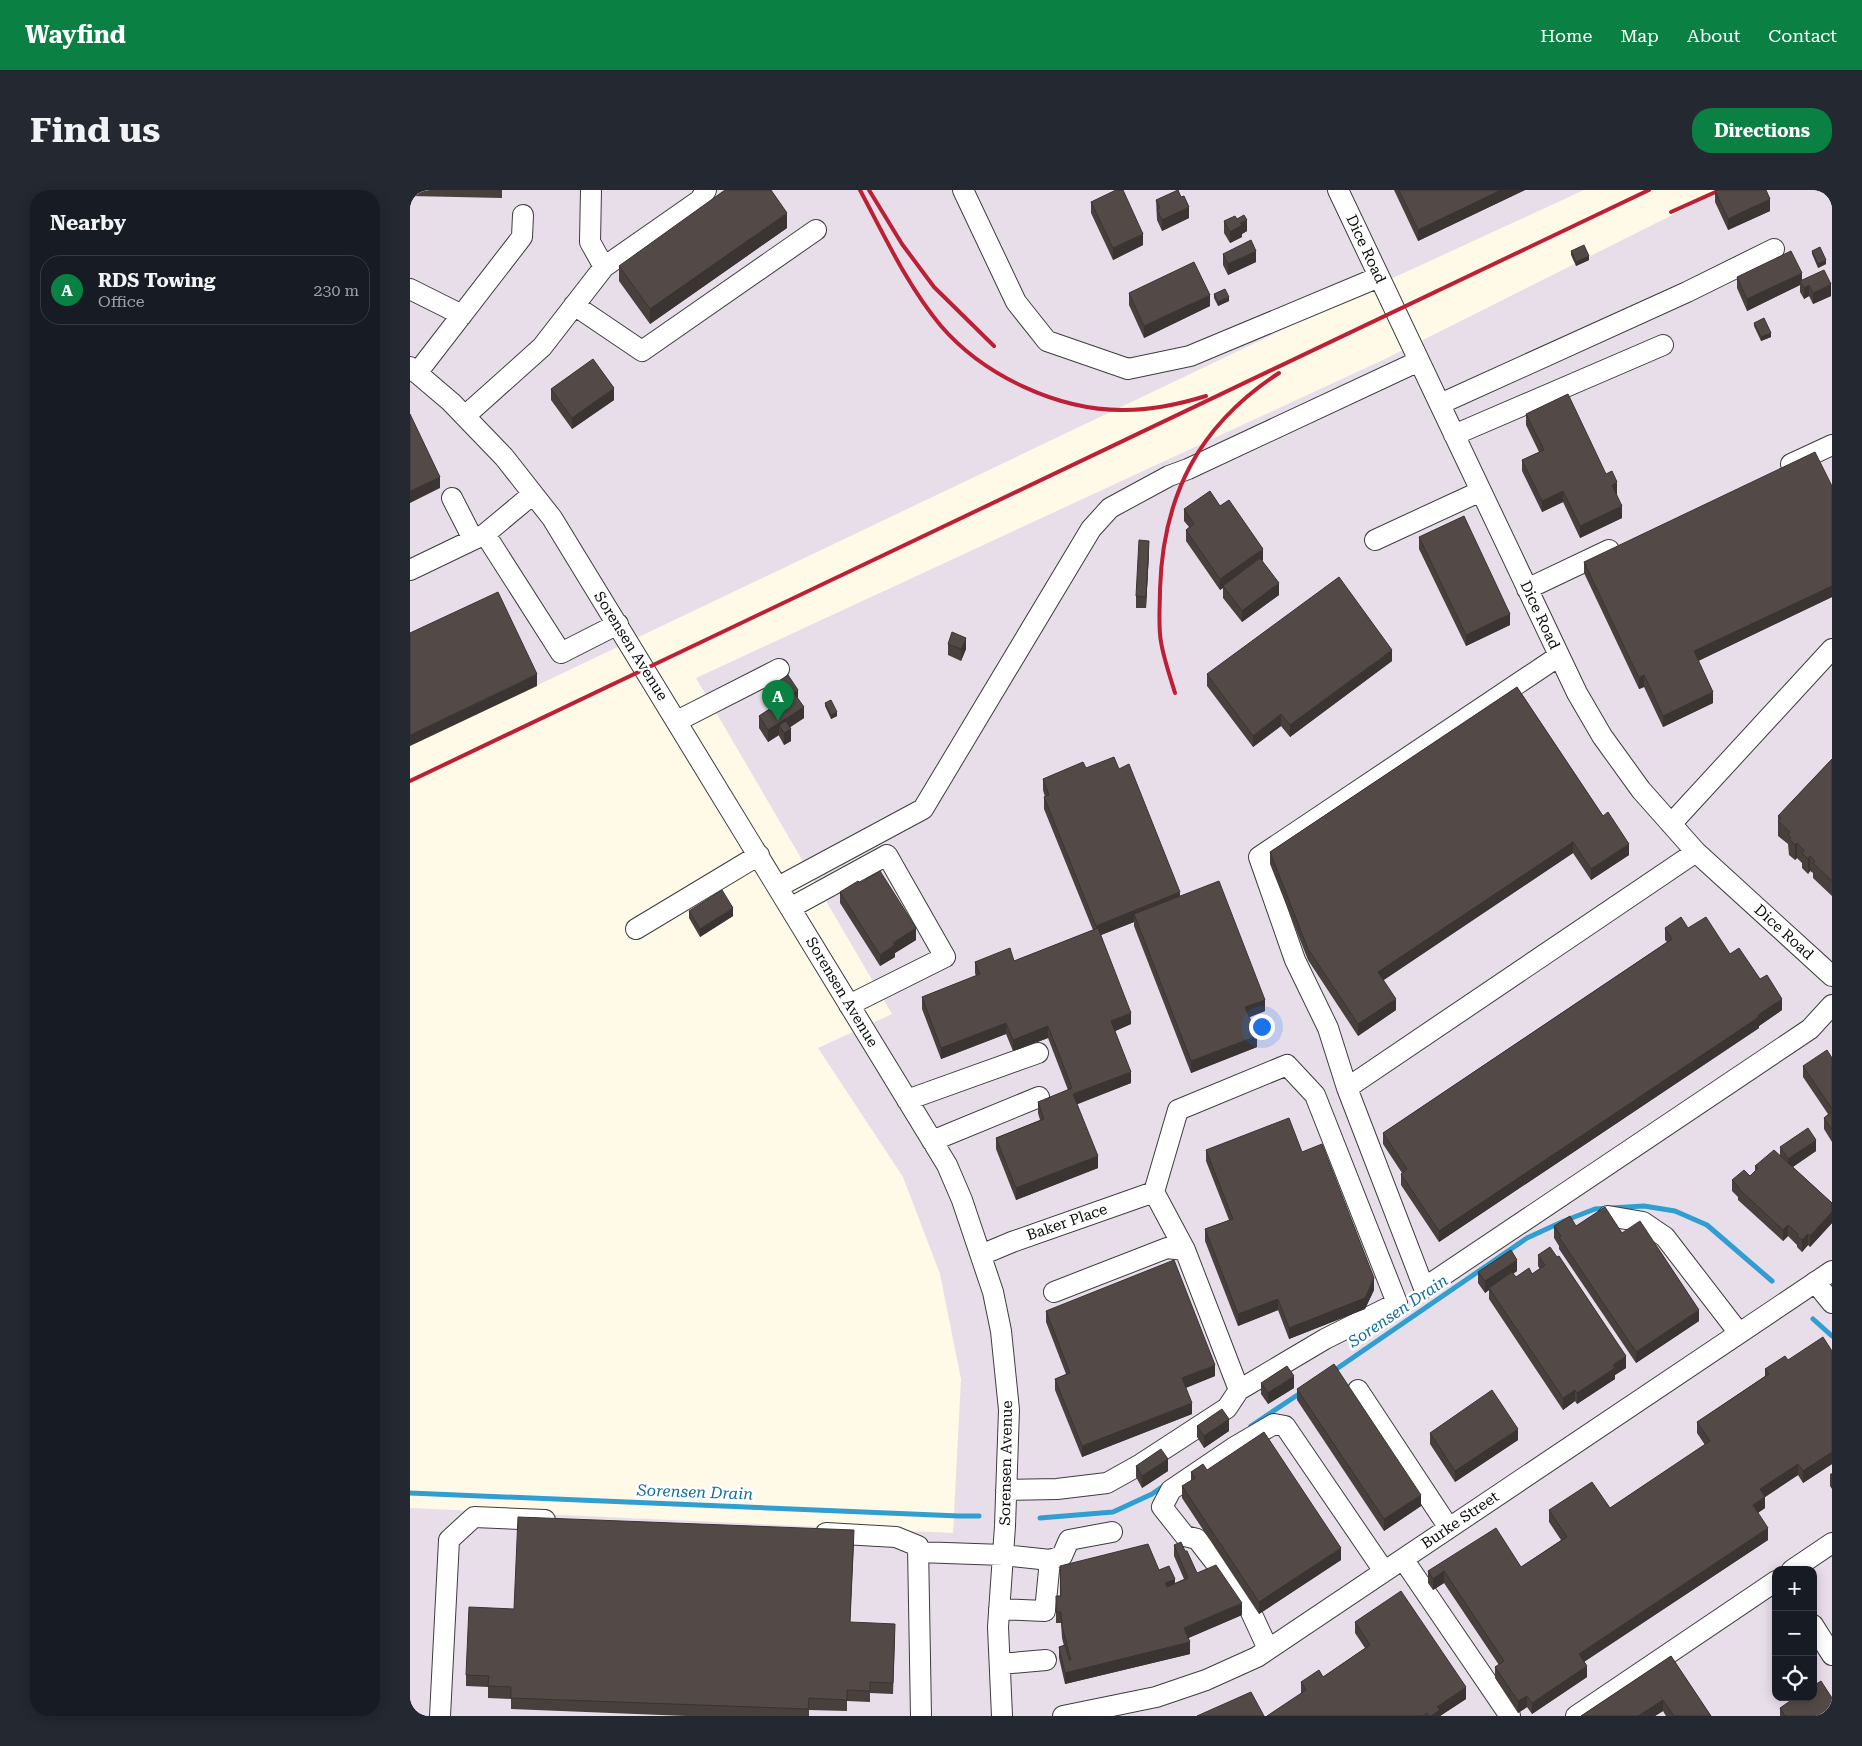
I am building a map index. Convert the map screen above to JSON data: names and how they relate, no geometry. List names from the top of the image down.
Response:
{
  "streets": {
    "street": [
      "Dice Road",
      "Sorensen Avenue",
      "Baker Place",
      "Burke Street"
    ]
  },
  "crossings": [
    ["Sorensen Avenue", "Baker Place"]
  ],
  "water": ["Sorensen Drain"],
  "page": {
    "header": "Wayfind",
    "nav": [
      "Home",
      "Map",
      "About",
      "Contact"
    ],
    "buttons": "Directions",
    "title": "Find us",
    "heading": "Nearby",
    "list": [
      {
        "mark": "A",
        "name": "RDS Towing",
        "note": "Office",
        "value": "230 m"
      }
    ],
    "pins": "A",
    "map_buttons": ["+", "−"]
  }
}
